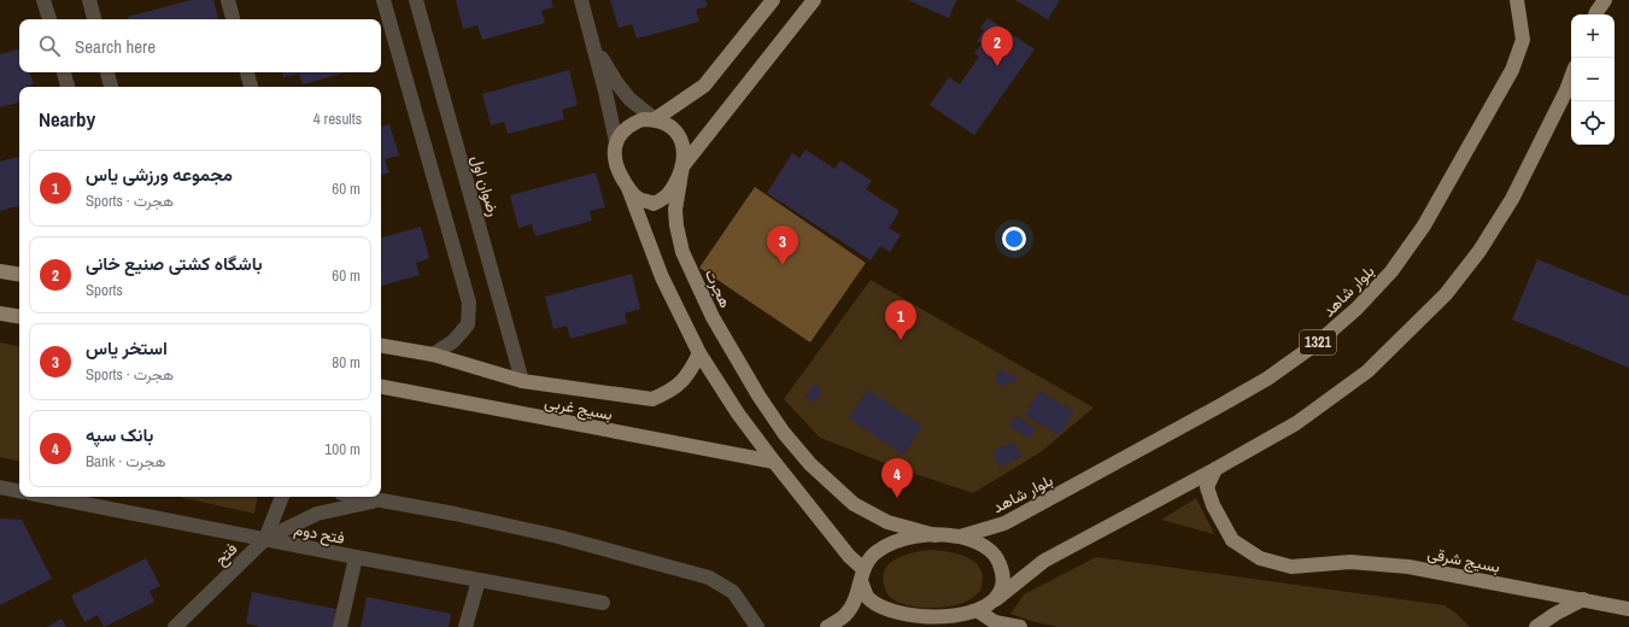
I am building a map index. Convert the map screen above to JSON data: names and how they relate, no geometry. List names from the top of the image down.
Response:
{
  "streets": {
    "main road": [
      "هجرت",
      "بلوار شاهد",
      "1321",
      "بسیج غربی",
      "بسیج شرقی"
    ],
    "street": ["رضوان اول", "فتح دوم", "فتح"]
  },
  "crossings": [
    ["رضوان اول", "بسیج غربی"],
    ["هجرت", "بلوار شاهد"],
    ["فتح دوم", "فتح"]
  ],
  "page": {
    "map_buttons": ["+", "−"],
    "search": "Search here",
    "pins": [
      "2",
      "3",
      "1",
      "4"
    ],
    "heading": ["Nearby", "4 results"],
    "list": [
      {
        "mark": "1",
        "name": "مجموعه ورزشی یاس",
        "note": "Sports · هجرت",
        "value": "60 m"
      },
      {
        "mark": "2",
        "name": "باشگاه کشتی صنیع خانی",
        "note": "Sports",
        "value": "60 m"
      },
      {
        "mark": "3",
        "name": "استخر یاس",
        "note": "Sports · هجرت",
        "value": "80 m"
      },
      {
        "mark": "4",
        "name": "بانک سپه",
        "note": "Bank · هجرت",
        "value": "100 m"
      }
    ]
  }
}
